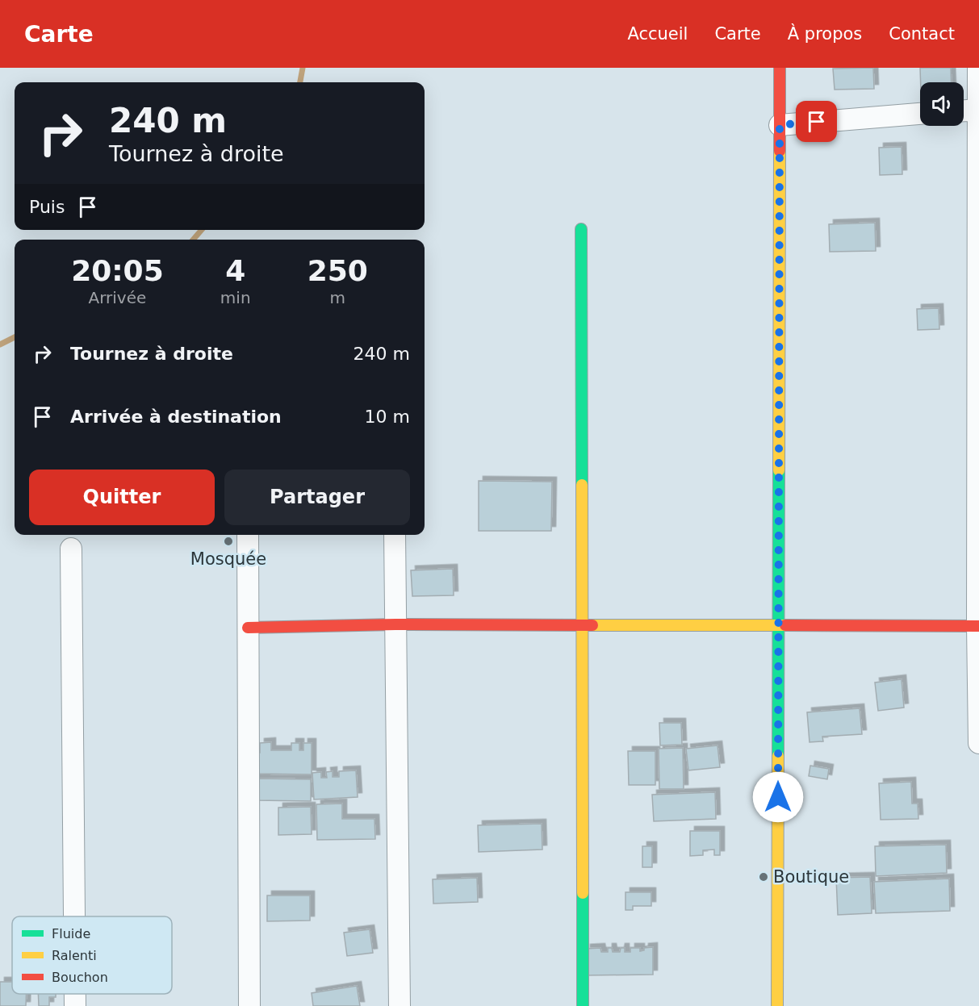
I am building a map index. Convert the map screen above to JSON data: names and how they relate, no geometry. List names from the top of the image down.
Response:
{
  "places": ["Mosquée", "Boutique"],
  "legend": ["Fluide", "Ralenti", "Bouchon"],
  "page": {
    "header": "Carte",
    "nav": [
      "Accueil",
      "Carte",
      "À propos",
      "Contact"
    ],
    "turn": ["240 m", "Tournez à droite"],
    "then": "Puis",
    "eta": [
      "20:05",
      "Arrivée",
      "4",
      "min",
      "250",
      "m"
    ],
    "list": [
      {
        "name": "Tournez à droite",
        "value": "240 m"
      },
      {
        "name": "Arrivée à destination",
        "value": "10 m"
      }
    ],
    "buttons": ["Quitter", "Partager"]
  }
}
